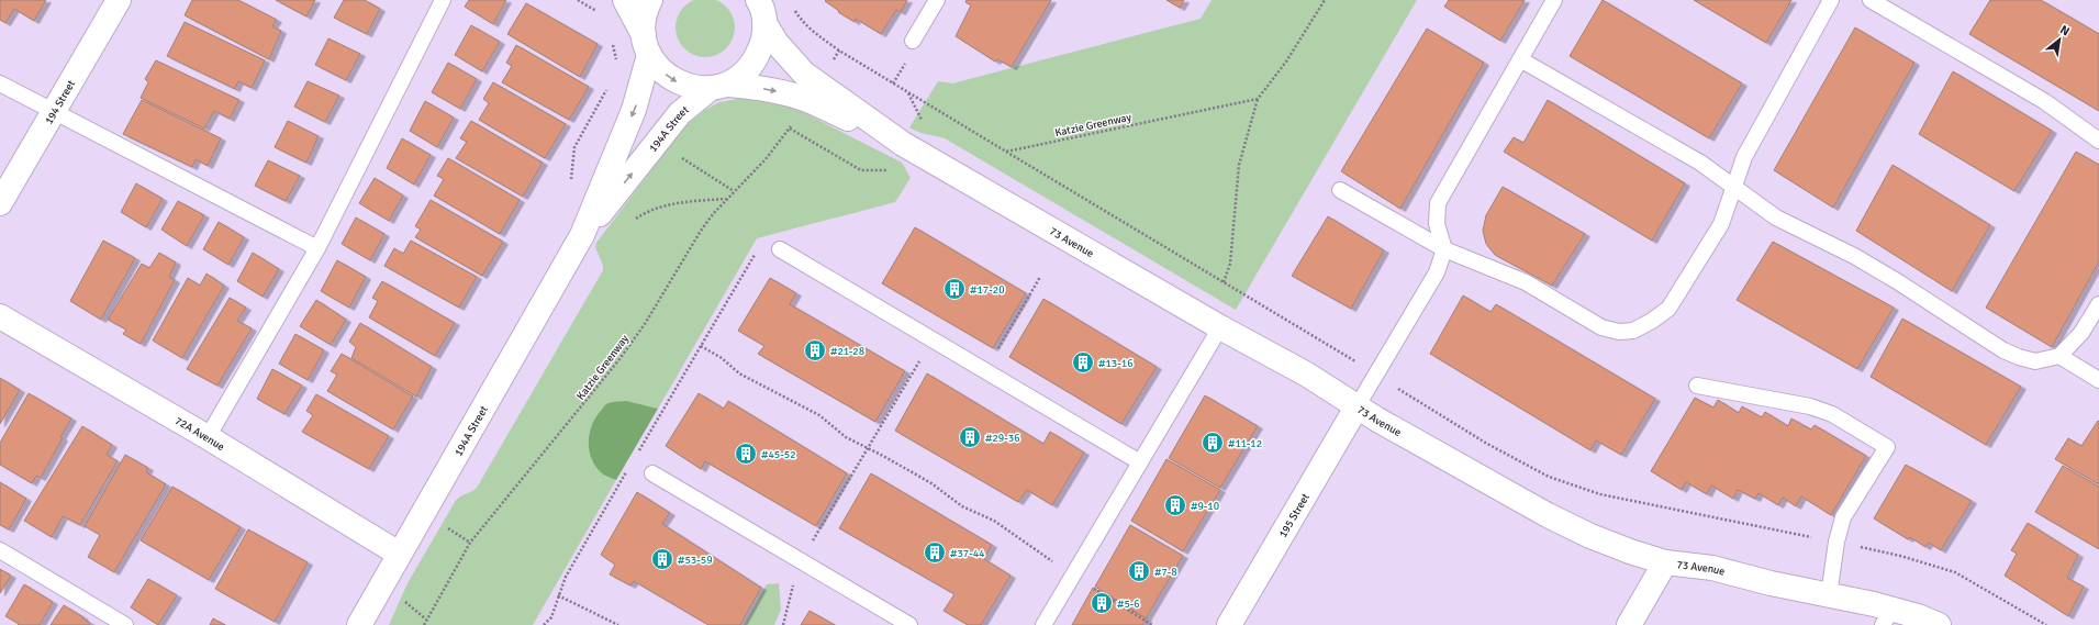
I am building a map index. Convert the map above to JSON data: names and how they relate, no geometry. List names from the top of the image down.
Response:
{
  "streets": {
    "street": [
      "194 Street",
      "194A Street",
      "73 Avenue",
      "72A Avenue",
      "195 Street"
    ],
    "path": ["Katzie Greenway"]
  },
  "crossings": [
    ["194A Street", "73 Avenue"],
    ["194A Street", "72A Avenue"],
    ["73 Avenue", "195 Street"]
  ],
  "places": {
    "building": [
      "#17-20",
      "#21-28",
      "#13-16",
      "#29-36",
      "#11-12",
      "#45-52",
      "#9-10",
      "#37-44",
      "#53-59",
      "#7-8",
      "#5-6"
    ]
  },
  "north": "top right"
}
